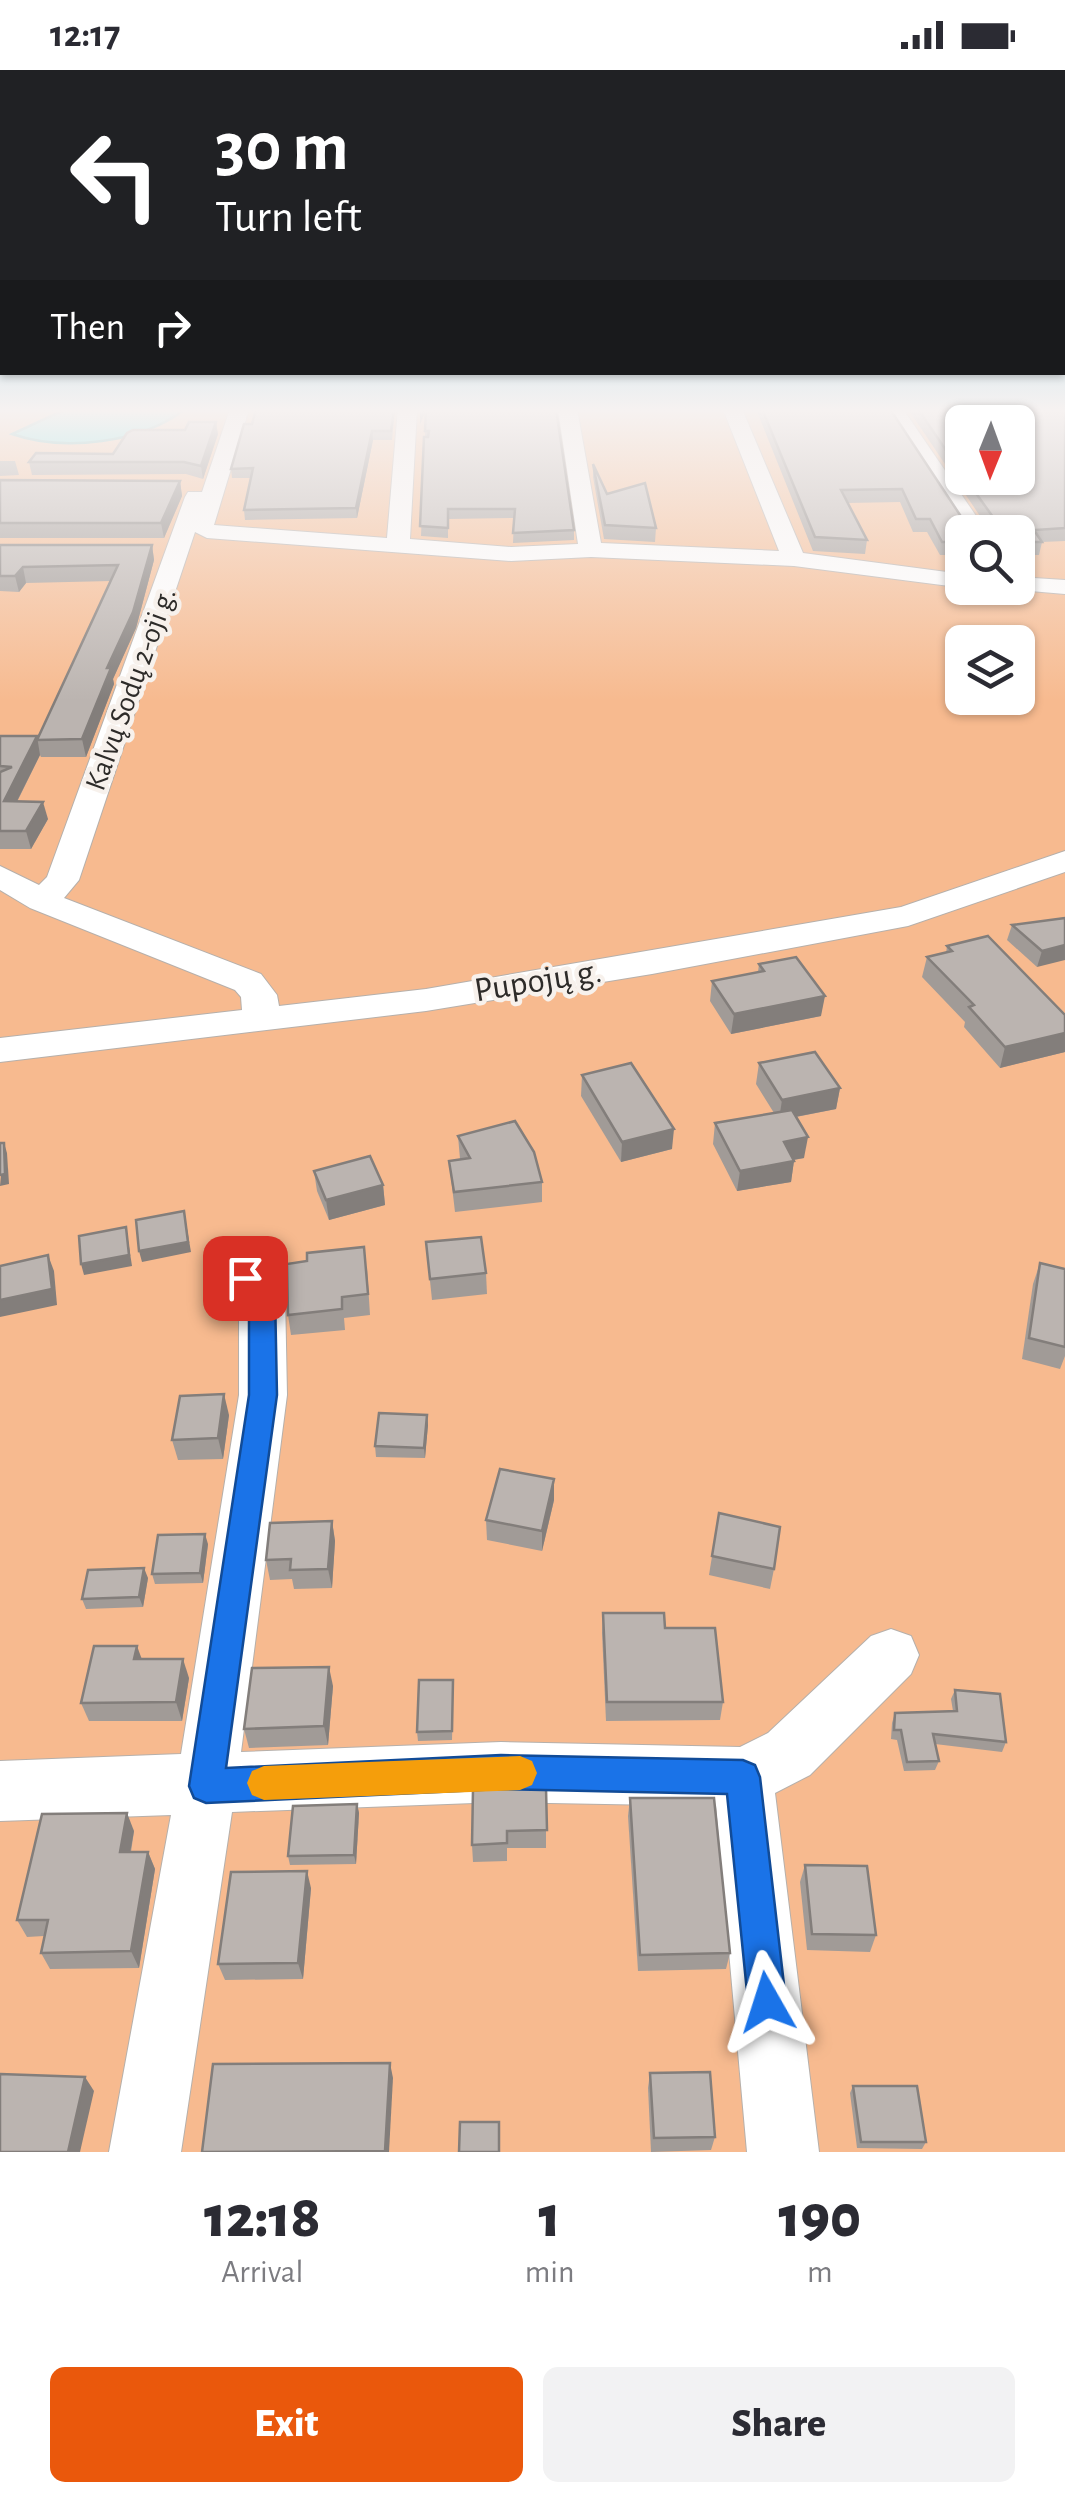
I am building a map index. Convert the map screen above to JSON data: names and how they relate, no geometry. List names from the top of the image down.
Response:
{
  "streets": {
    "street": ["Kalvų Sodų 2-oji g.", "Pupojų g."]
  },
  "north": "bottom",
  "page": {
    "status": "12:17",
    "turn": ["30 m", "Turn left"],
    "then": "Then",
    "eta": [
      "12:18",
      "Arrival",
      "1",
      "min",
      "190",
      "m"
    ],
    "buttons": ["Exit", "Share"]
  }
}
